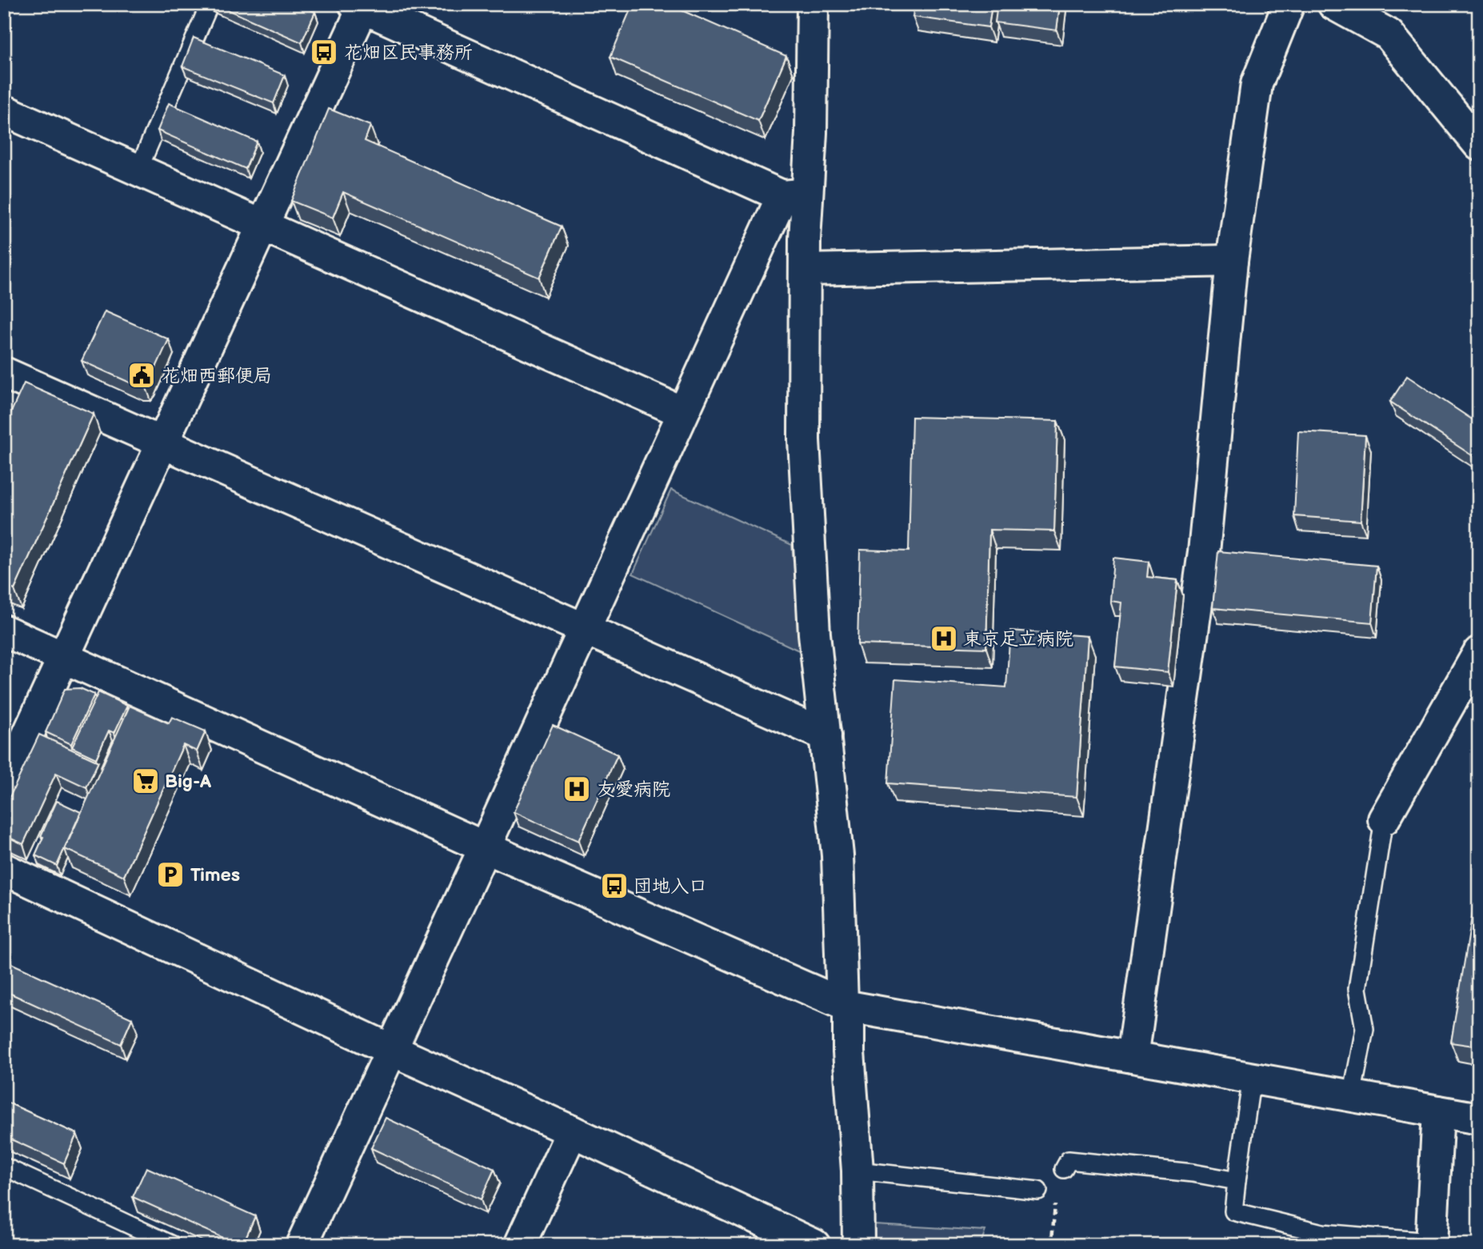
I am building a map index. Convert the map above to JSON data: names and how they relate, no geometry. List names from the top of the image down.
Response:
{
  "places": {
    "bus stop": ["花畑区民事務所", "団地入口"],
    "public building": ["花畑西郵便局"],
    "hospital": ["東京足立病院", "友愛病院"],
    "supermarket": ["Big-A"],
    "parking": ["Times"]
  }
}
